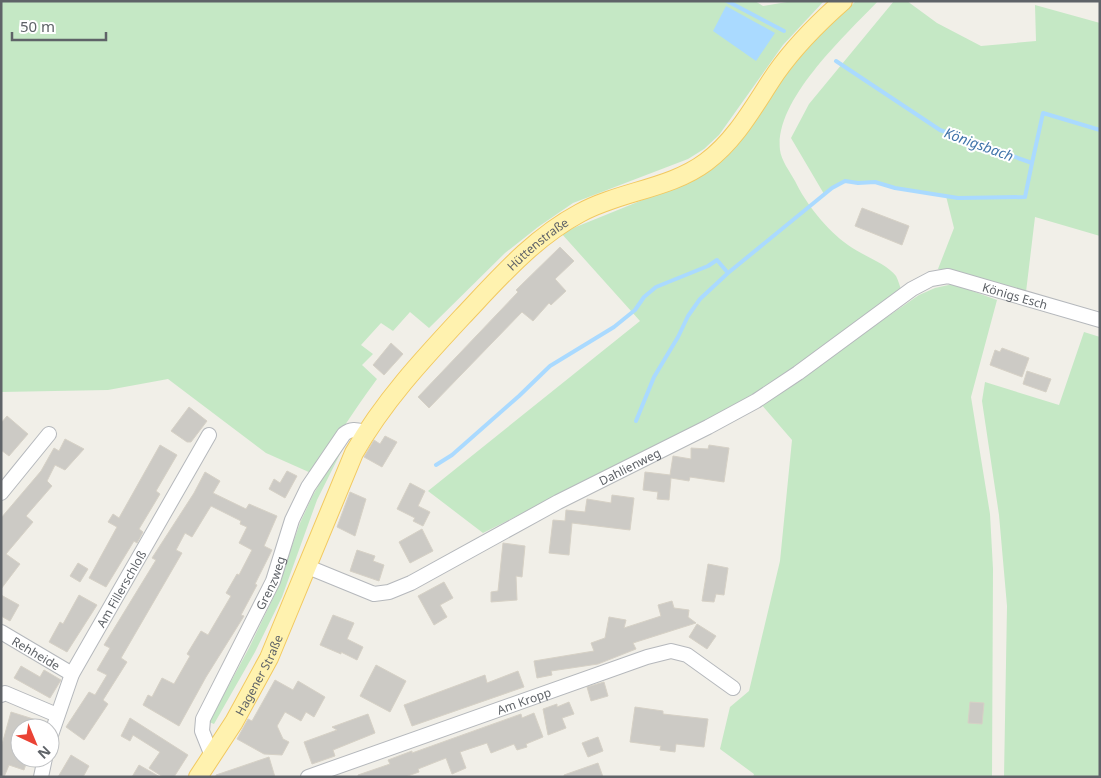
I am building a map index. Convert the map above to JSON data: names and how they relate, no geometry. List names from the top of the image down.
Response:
{
  "streets": {
    "main road": ["Hüttenstraße", "Hagener Straße"],
    "street": [
      "Königs Esch",
      "Dahlienweg",
      "Grenzweg",
      "Am Fillerschloß",
      "Rehheide",
      "Am Kropp"
    ]
  },
  "crossings": [
    ["Hüttenstraße", "Dahlienweg"],
    ["Hüttenstraße", "Grenzweg"],
    ["Hüttenstraße", "Hagener Straße"],
    ["Königs Esch", "Dahlienweg"],
    ["Dahlienweg", "Hagener Straße"],
    ["Grenzweg", "Hagener Straße"],
    ["Am Fillerschloß", "Rehheide"]
  ],
  "water": ["Königsbach"],
  "scale_bar": "50 m",
  "north": "bottom right"
}
